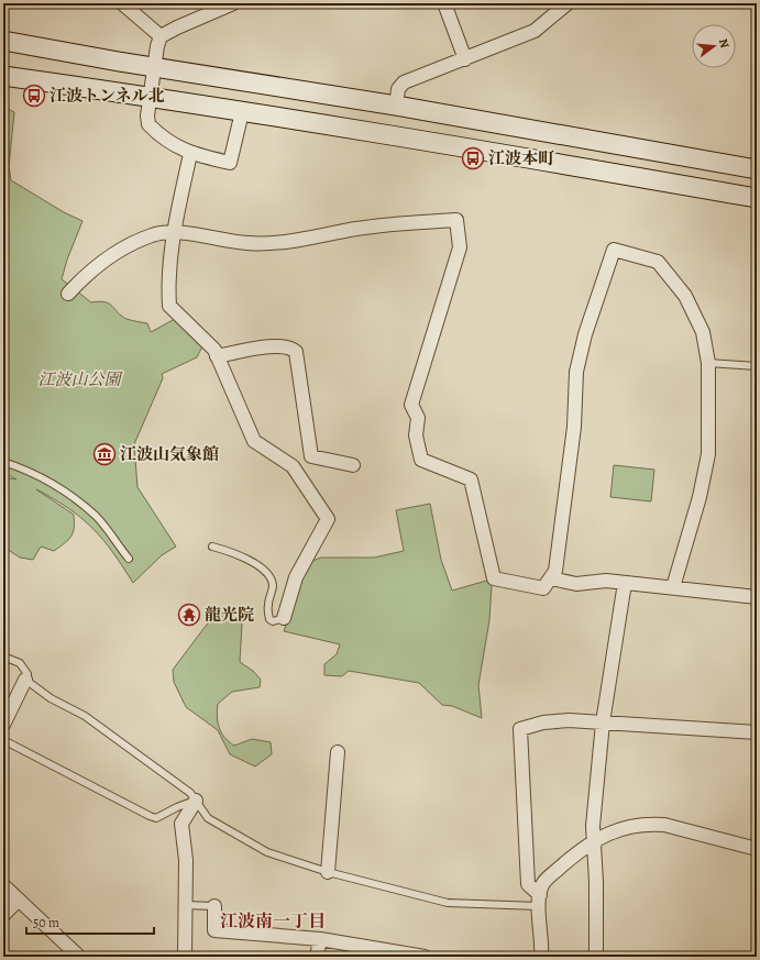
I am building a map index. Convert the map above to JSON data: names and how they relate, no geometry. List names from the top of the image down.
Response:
{
  "districts": ["江波南一丁目"],
  "parks": ["江波山公園"],
  "places": {
    "bus stop": ["江波トンネル北", "江波本町"],
    "museum": ["江波山気象館"],
    "temple": ["龍光院"]
  },
  "scale_bar": "50 m",
  "north": "right"
}
